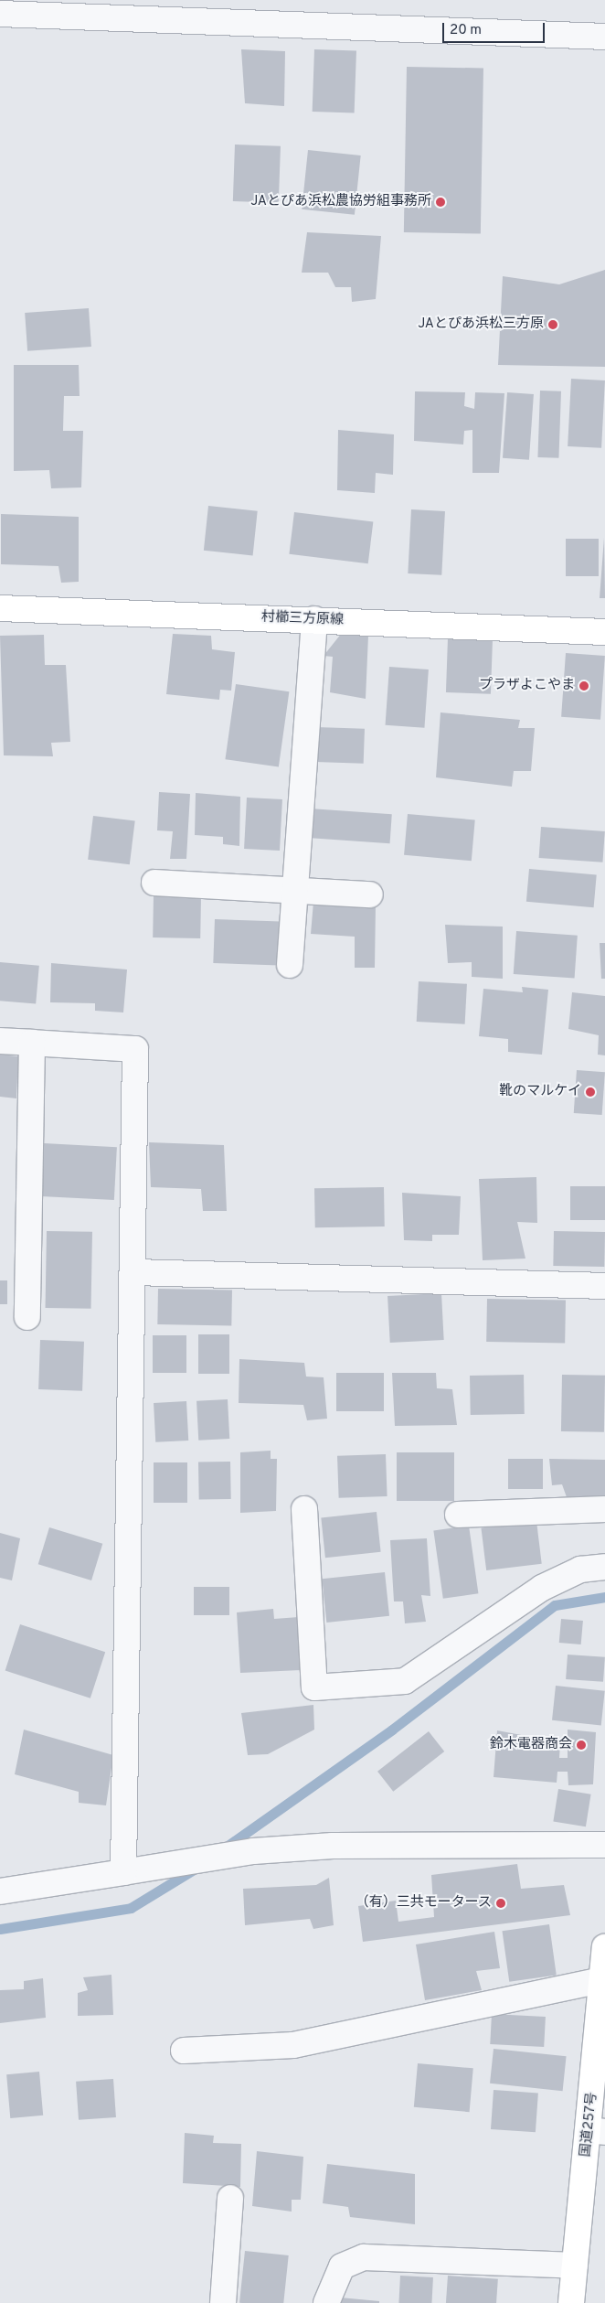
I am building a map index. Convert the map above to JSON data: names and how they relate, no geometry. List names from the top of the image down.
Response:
{
  "streets": {
    "main road": ["村櫛三方原線", "国道257号"]
  },
  "places": [
    "JAとぴあ浜松農協労組事務所",
    "JAとぴあ浜松三方原",
    "プラザよこやま",
    "靴のマルケイ",
    "鈴木電器商会",
    "（有）三共モータース"
  ],
  "scale_bar": "20 m"
}
